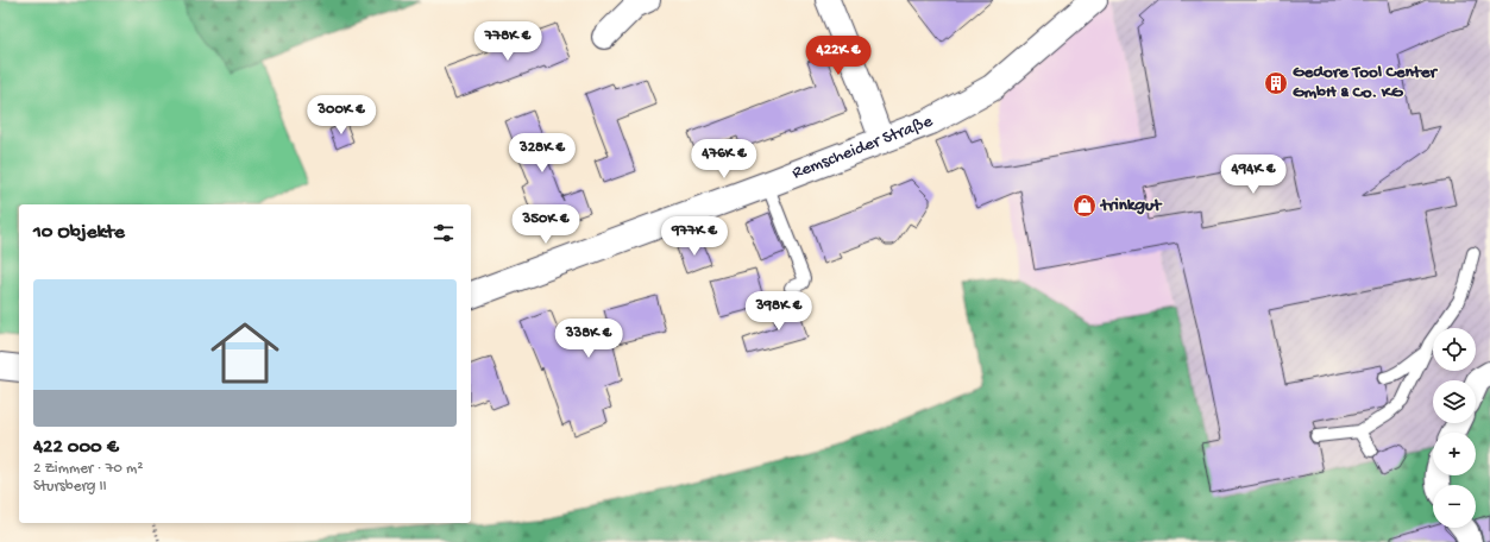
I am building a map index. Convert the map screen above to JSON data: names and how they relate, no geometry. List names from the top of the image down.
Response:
{
  "streets": {
    "main road": ["Remscheider Straße"]
  },
  "places": {
    "building": ["Gedore Tool Center GmbH & Co. KG"],
    "shop": ["trinkgut"]
  },
  "page": {
    "price": [
      "778K €",
      "422K €",
      "300K €",
      "328K €",
      "476K €",
      "494K €",
      "350K €",
      "977K €",
      "398K €",
      "338K €"
    ],
    "heading": "10 Objekte",
    "list": [
      {
        "name": "422 000 €",
        "note": "2 Zimmer · 70 m² · Stursberg II"
      }
    ],
    "map_buttons": ["+", "−"]
  }
}
